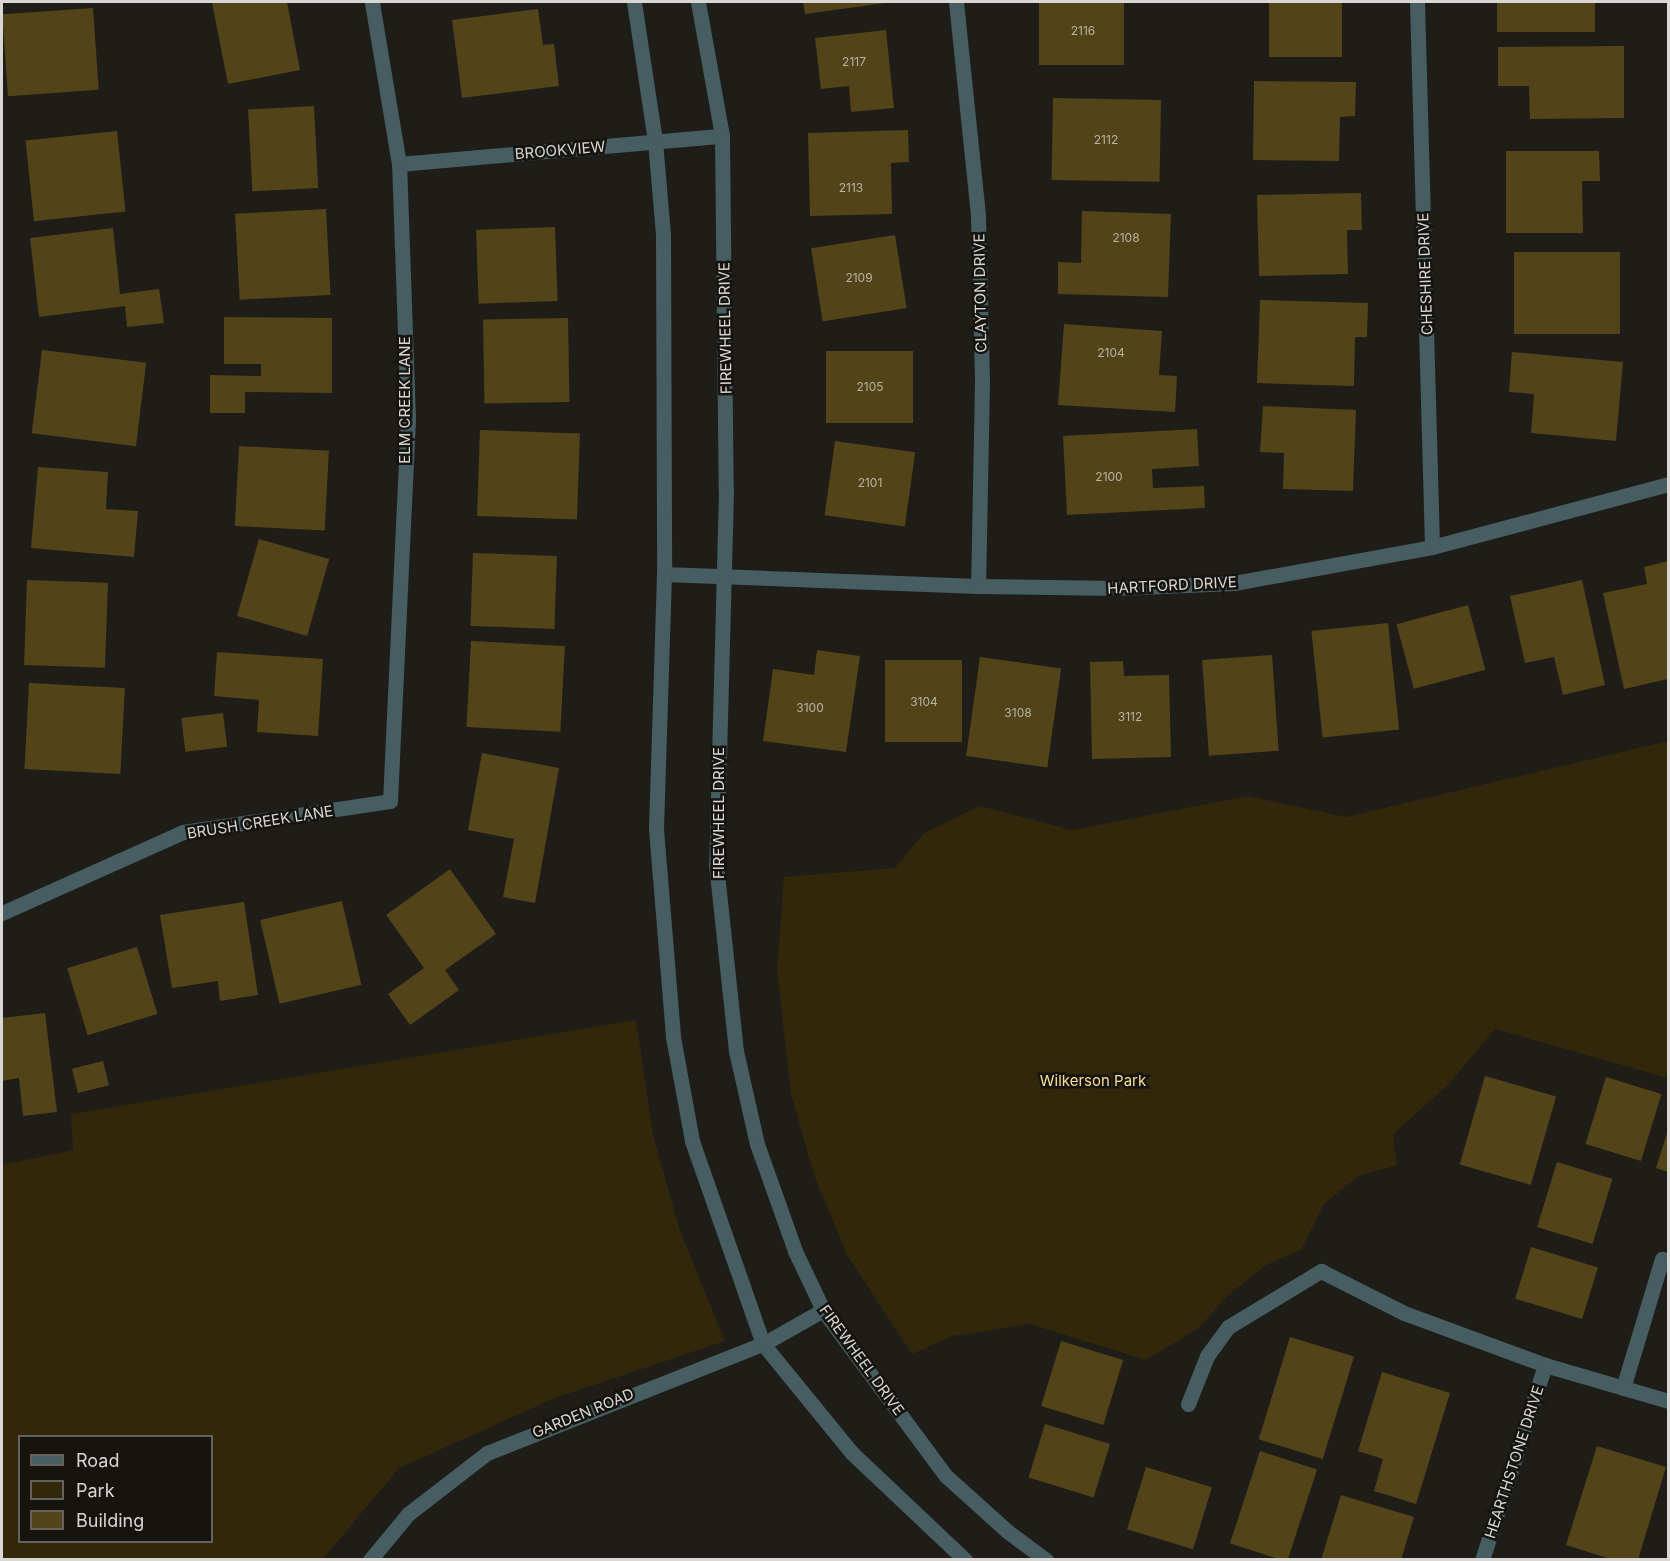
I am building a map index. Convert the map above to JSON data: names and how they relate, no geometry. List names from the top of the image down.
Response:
{
  "streets": {
    "street": [
      "BROOKVIEW",
      "CHESHIRE DRIVE",
      "CLAYTON DRIVE",
      "FIREWHEEL DRIVE",
      "ELM CREEK LANE",
      "HARTFORD DRIVE",
      "BRUSH CREEK LANE",
      "GARDEN ROAD",
      "HEARTHSTONE DRIVE"
    ]
  },
  "crossings": [
    ["BROOKVIEW", "FIREWHEEL DRIVE"],
    ["BROOKVIEW", "ELM CREEK LANE"],
    ["CHESHIRE DRIVE", "HARTFORD DRIVE"],
    ["CLAYTON DRIVE", "HARTFORD DRIVE"],
    ["FIREWHEEL DRIVE", "HARTFORD DRIVE"],
    ["FIREWHEEL DRIVE", "GARDEN ROAD"],
    ["ELM CREEK LANE", "BRUSH CREEK LANE"]
  ],
  "parks": ["Wilkerson Park"],
  "house_numbers": [
    "2116",
    "2117",
    "2112",
    "2113",
    "2108",
    "2109",
    "2104",
    "2105",
    "2100",
    "2101",
    "3104",
    "3100",
    "3108",
    "3112"
  ],
  "legend": ["Road", "Park", "Building"]
}
